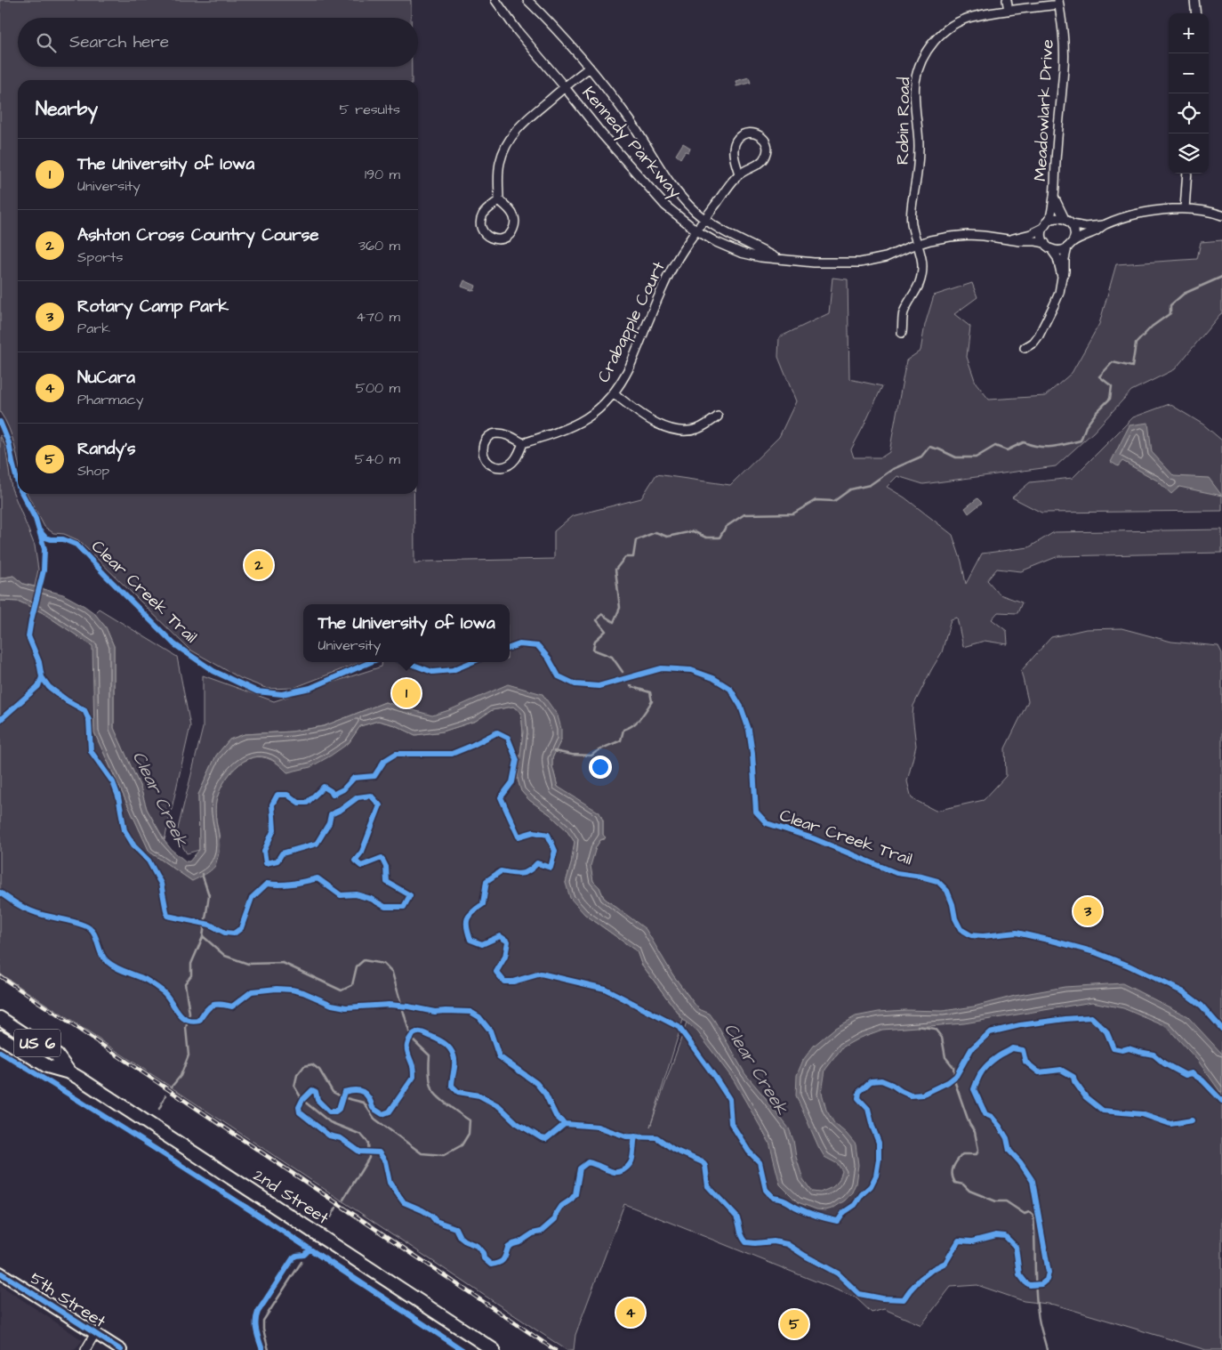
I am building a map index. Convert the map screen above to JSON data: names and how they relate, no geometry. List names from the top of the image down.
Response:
{
  "streets": {
    "main road": ["US 6", "2nd Street"],
    "street": [
      "Meadowlark Drive",
      "Robin Road",
      "Kennedy Parkway",
      "Crabapple Court",
      "5th Street"
    ],
    "cycle path": ["Clear Creek Trail"]
  },
  "crossings": [
    ["Meadowlark Drive", "Robin Road"],
    ["Meadowlark Drive", "Kennedy Parkway"],
    ["Robin Road", "Kennedy Parkway"],
    ["Kennedy Parkway", "Crabapple Court"]
  ],
  "water": ["Clear Creek"],
  "page": {
    "map_buttons": ["+", "−"],
    "search": "Search here",
    "heading": ["Nearby", "5 results"],
    "list": [
      {
        "mark": "1",
        "name": "The University of Iowa",
        "note": "University",
        "value": "190 m"
      },
      {
        "mark": "2",
        "name": "Ashton Cross Country Course",
        "note": "Sports",
        "value": "360 m"
      },
      {
        "mark": "3",
        "name": "Rotary Camp Park",
        "note": "Park",
        "value": "470 m"
      },
      {
        "mark": "4",
        "name": "NuCara",
        "note": "Pharmacy",
        "value": "500 m"
      },
      {
        "mark": "5",
        "name": "Randy's",
        "note": "Shop",
        "value": "540 m"
      }
    ],
    "pins": [
      "2",
      "1",
      "3",
      "4",
      "5"
    ],
    "popup": ["The University of Iowa", "University"]
  }
}
